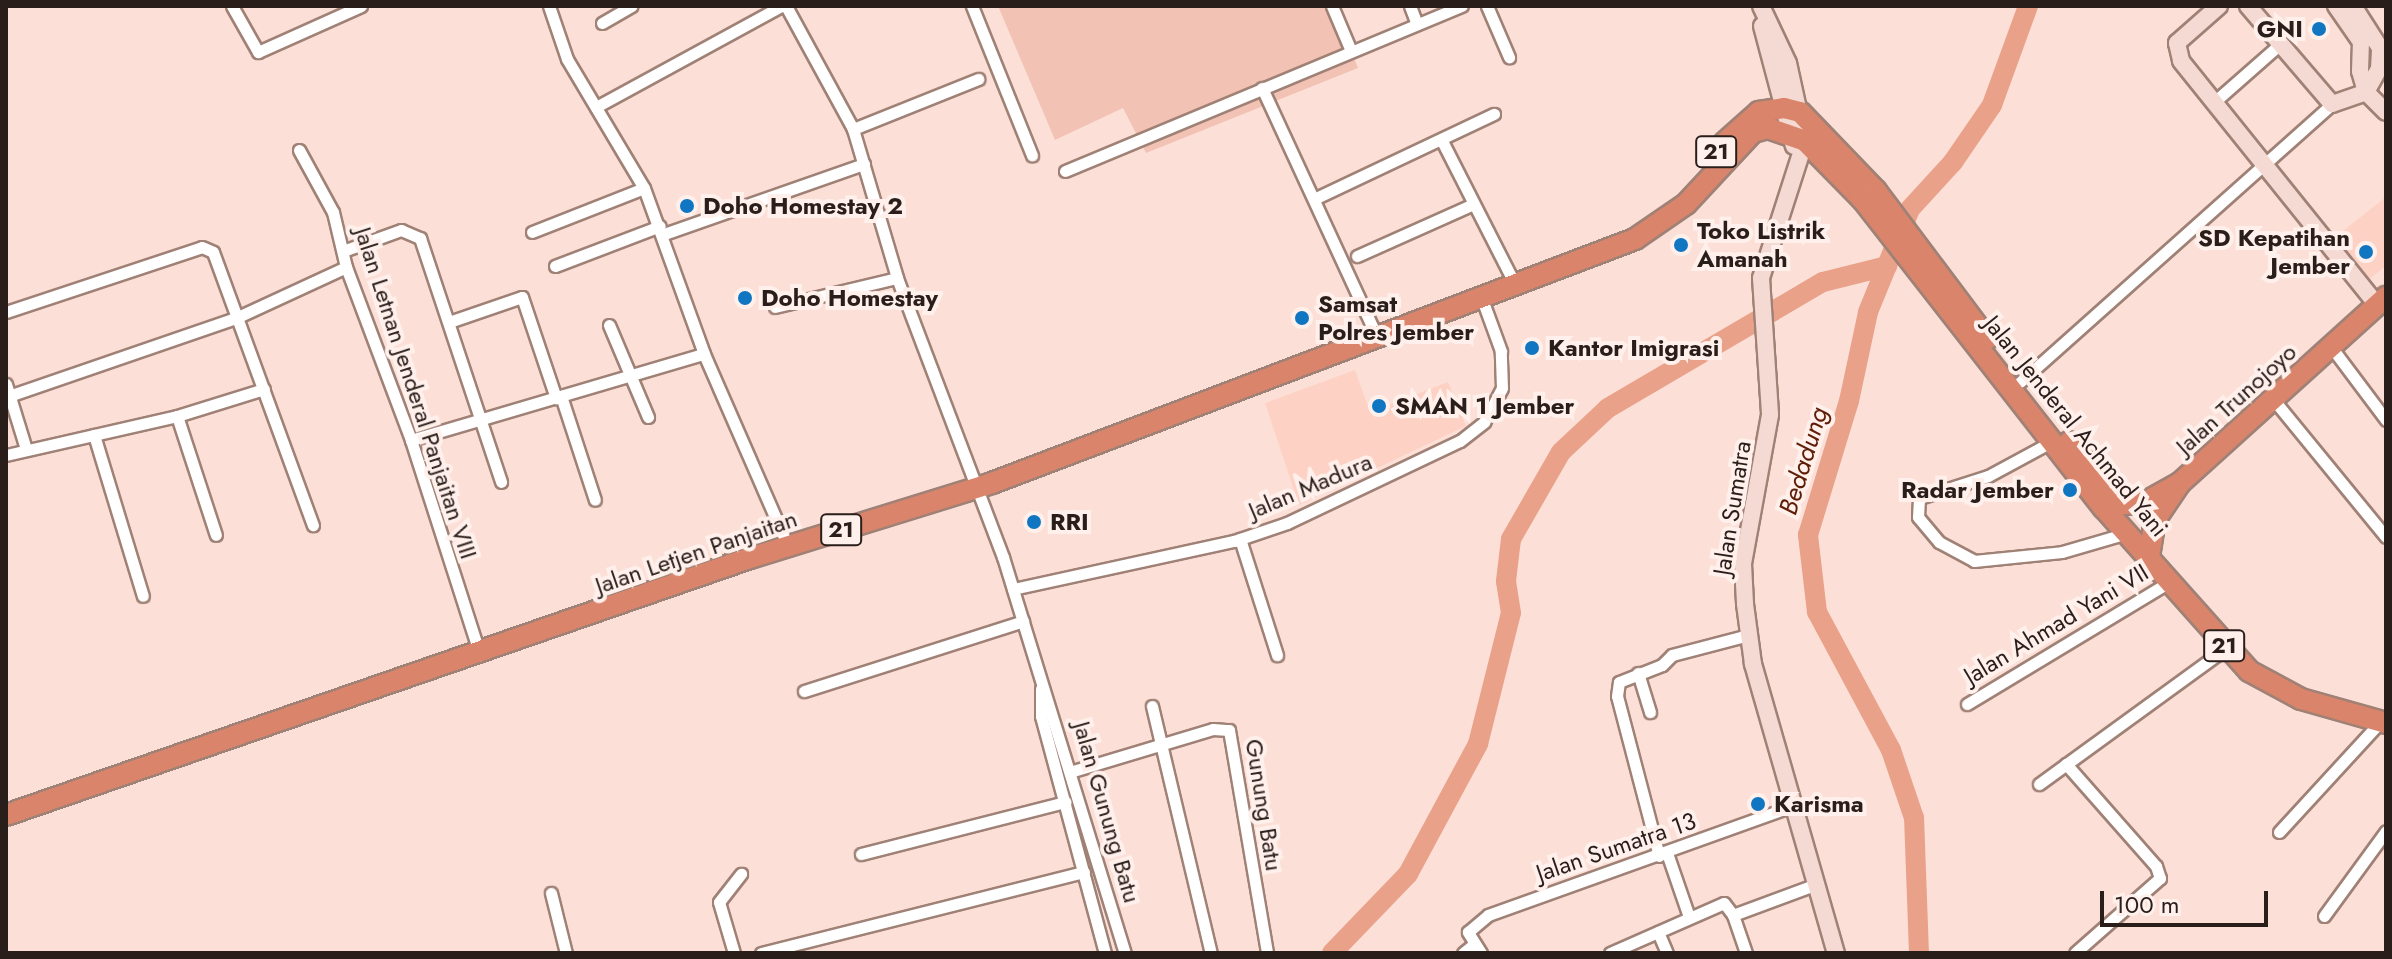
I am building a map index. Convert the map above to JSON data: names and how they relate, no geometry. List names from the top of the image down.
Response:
{
  "streets": {
    "highway": [
      "21",
      "Jalan Trunojoyo",
      "Jalan Jenderal Achmad Yani",
      "Jalan Letjen Panjaitan"
    ],
    "main road": ["Jalan Sumatra"],
    "street": [
      "Jalan Letnan Jenderal Panjaitan VIII",
      "Jalan Madura",
      "Jalan Ahmad Yani VII",
      "Gunung Batu",
      "Jalan Gunung Batu",
      "Jalan Sumatra 13"
    ]
  },
  "crossings": [
    ["21", "Jalan Jenderal Achmad Yani"],
    ["21", "Jalan Sumatra"],
    ["21", "Jalan Letjen Panjaitan"],
    ["Jalan Letnan Jenderal Panjaitan VIII", "Jalan Letjen Panjaitan"],
    ["Jalan Trunojoyo", "Jalan Jenderal Achmad Yani"],
    ["Jalan Jenderal Achmad Yani", "Jalan Sumatra"],
    ["Jalan Jenderal Achmad Yani", "Jalan Ahmad Yani VII"],
    ["Jalan Madura", "Jalan Letjen Panjaitan"],
    ["Jalan Madura", "Jalan Gunung Batu"],
    ["Jalan Sumatra", "Jalan Sumatra 13"],
    ["Jalan Letjen Panjaitan", "Jalan Gunung Batu"],
    ["Gunung Batu", "Jalan Gunung Batu"]
  ],
  "water": ["Bedadung"],
  "places": [
    "GNI",
    "Doho Homestay 2",
    "Toko Listrik Amanah",
    "SD Kepatihan Jember",
    "Doho Homestay",
    "Samsat Polres Jember",
    "Kantor Imigrasi",
    "SMAN 1 Jember",
    "Radar Jember",
    "RRI",
    "Karisma"
  ],
  "scale_bar": "100 m"
}
